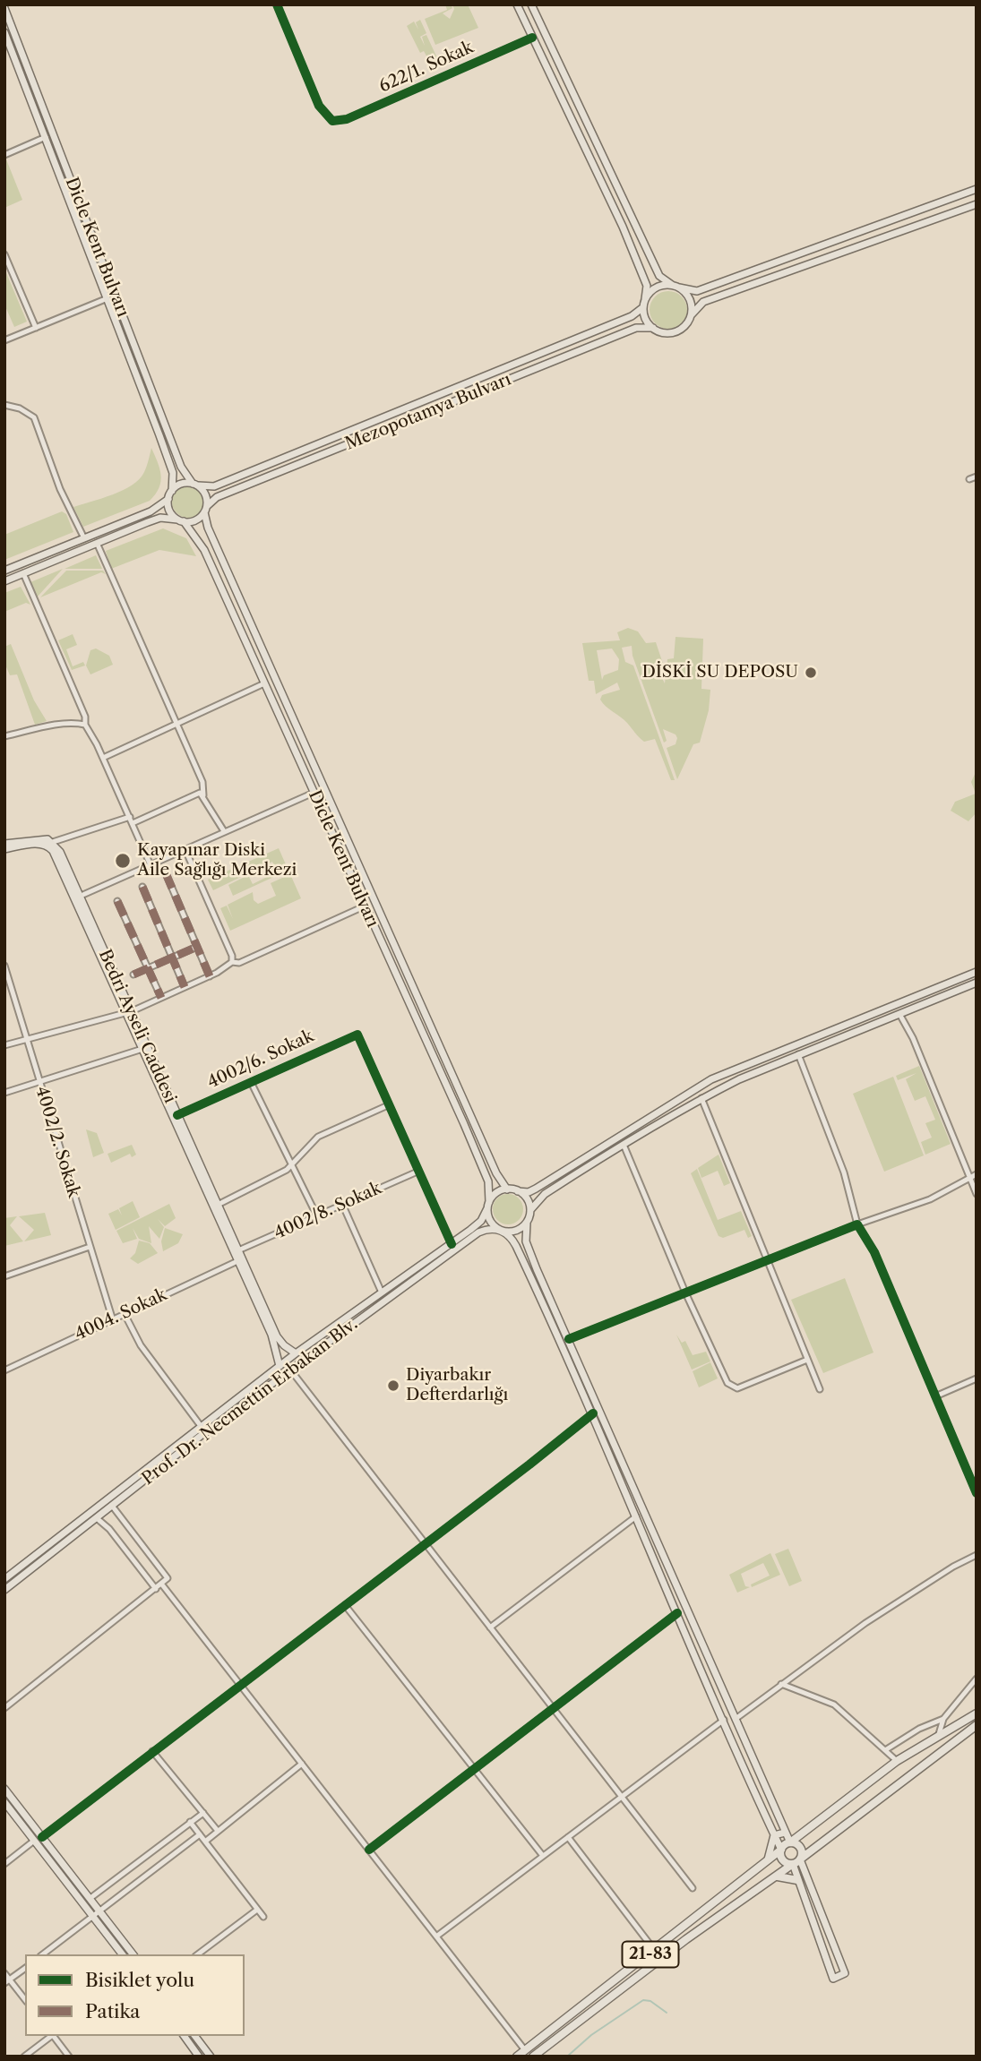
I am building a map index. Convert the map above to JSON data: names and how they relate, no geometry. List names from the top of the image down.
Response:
{
  "streets": {
    "highway": ["21-83"],
    "main road": [
      "Dicle Kent Bulvarı",
      "Mezopotamya Bulvarı",
      "Bedri Ayseli Caddesi",
      "Prof. Dr. Necmettin Erbakan Blv."
    ],
    "street": [
      "622/1. Sokak",
      "4002/6. Sokak",
      "4002/2. Sokak",
      "4002/8. Sokak",
      "4004. Sokak"
    ]
  },
  "crossings": [
    ["Dicle Kent Bulvarı", "Mezopotamya Bulvarı"],
    ["Dicle Kent Bulvarı", "Prof. Dr. Necmettin Erbakan Blv."],
    ["Bedri Ayseli Caddesi", "4002/6. Sokak"],
    ["Bedri Ayseli Caddesi", "4002/8. Sokak"],
    ["Bedri Ayseli Caddesi", "4004. Sokak"],
    ["Bedri Ayseli Caddesi", "Prof. Dr. Necmettin Erbakan Blv."],
    ["4002/2. Sokak", "4004. Sokak"]
  ],
  "places": ["DİSKİ SU DEPOSU", "Kayapınar Diski Aile Sağlığı Merkezi", "Diyarbakır Defterdarlığı"],
  "legend": ["Bisiklet yolu", "Patika"]
}
